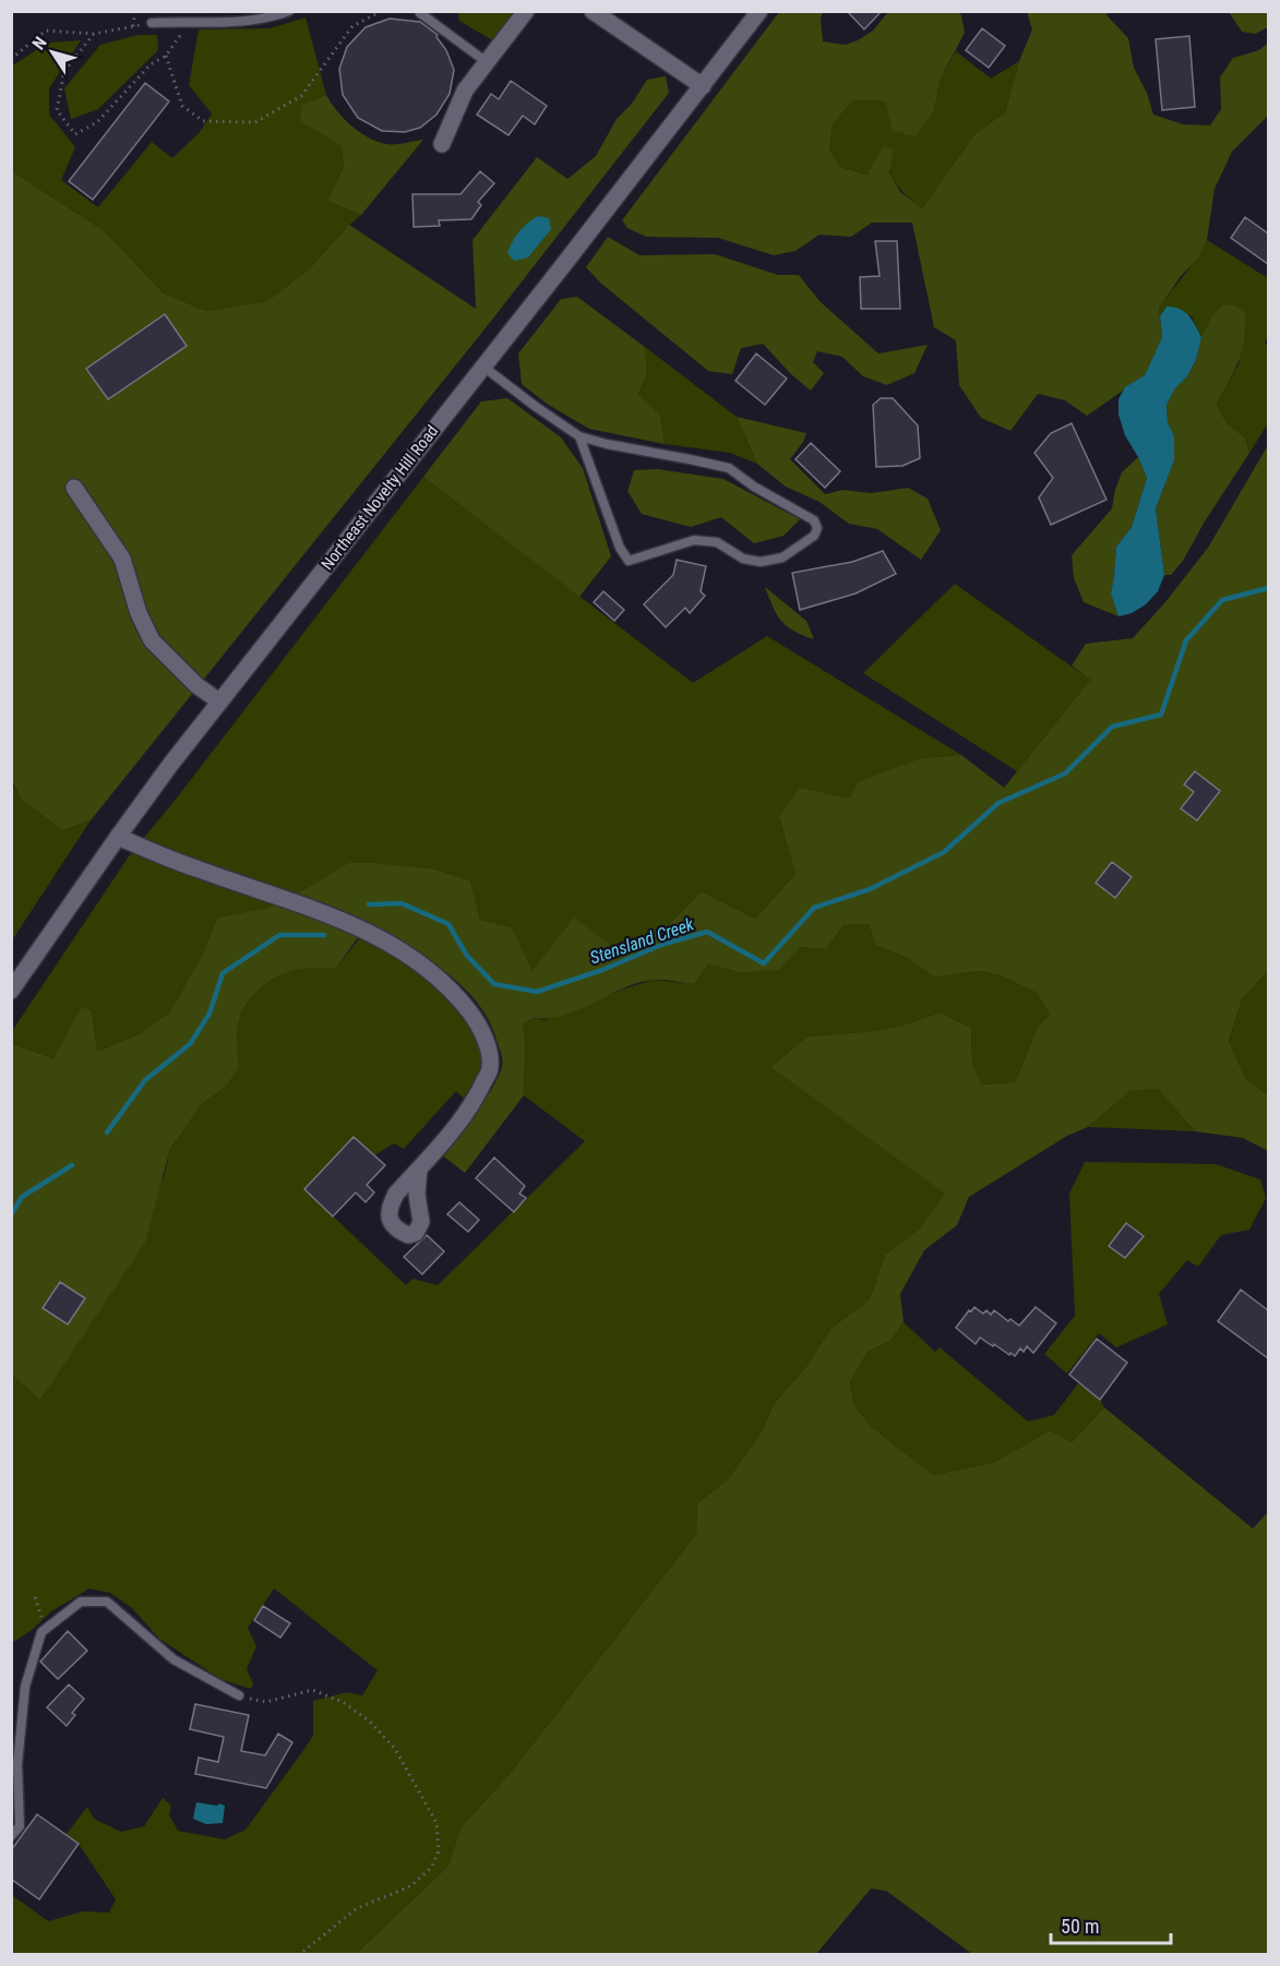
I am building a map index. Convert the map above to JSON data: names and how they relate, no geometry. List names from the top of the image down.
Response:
{
  "streets": {
    "main road": ["Northeast Novelty Hill Road"]
  },
  "water": ["Stensland Creek"],
  "scale_bar": "50 m",
  "north": "top left"
}
